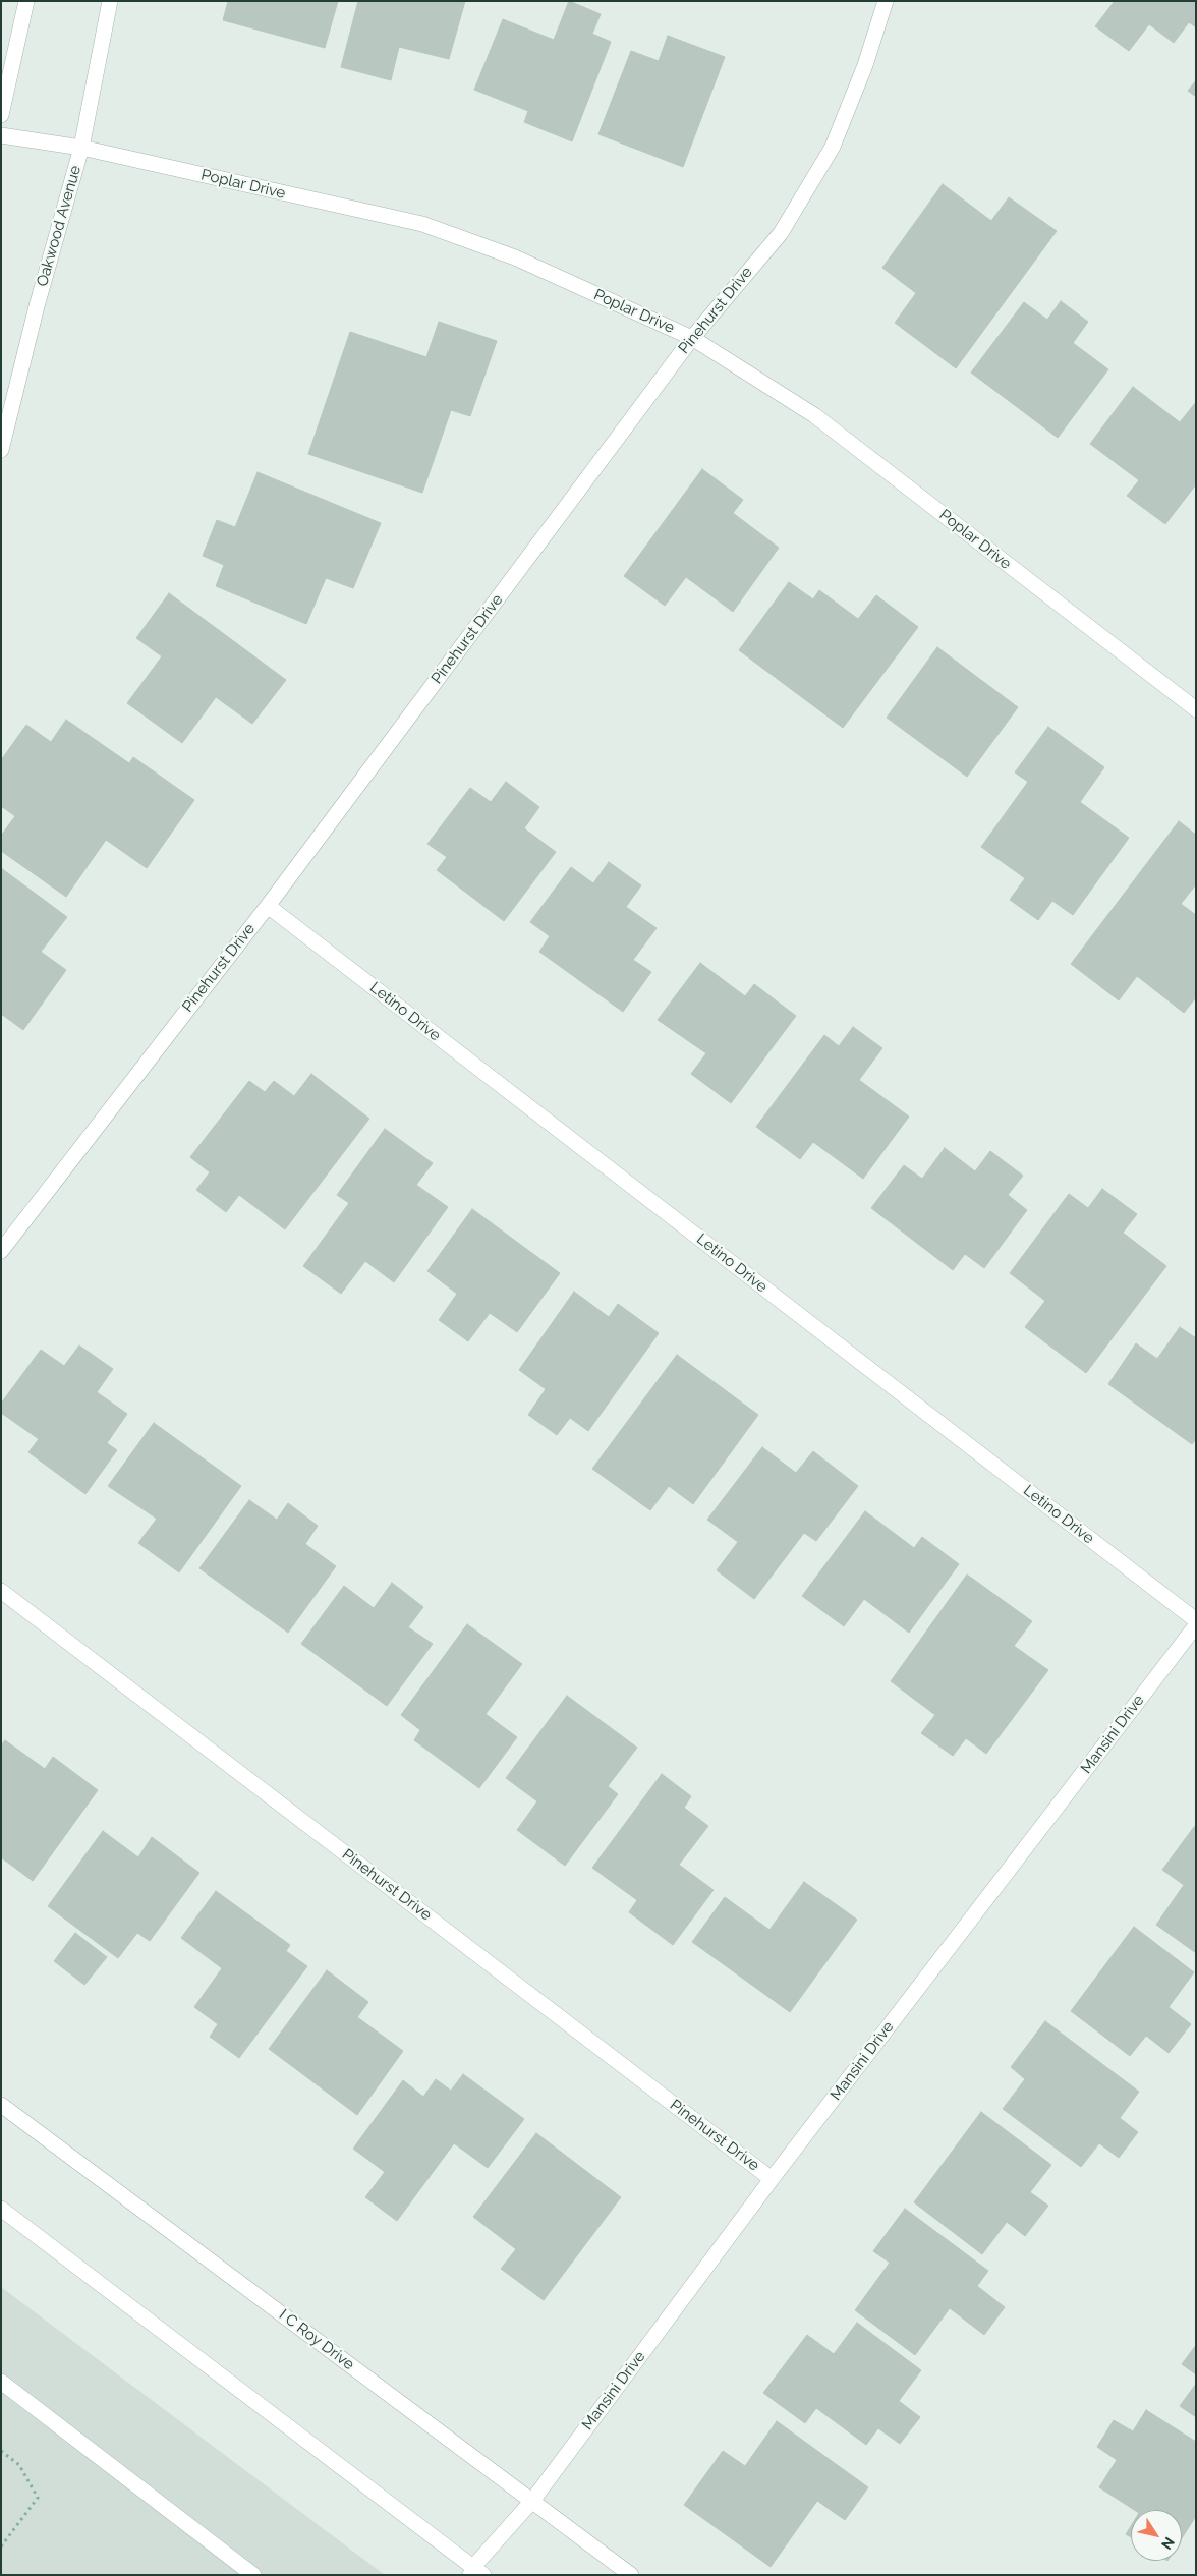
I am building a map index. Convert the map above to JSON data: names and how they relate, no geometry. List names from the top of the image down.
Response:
{
  "streets": {
    "street": [
      "Poplar Drive",
      "Oakwood Avenue",
      "Pinehurst Drive",
      "Letino Drive",
      "Mansini Drive",
      "I C Roy Drive"
    ]
  },
  "crossings": [
    ["Poplar Drive", "Oakwood Avenue"],
    ["Poplar Drive", "Pinehurst Drive"],
    ["Pinehurst Drive", "Letino Drive"],
    ["Pinehurst Drive", "Mansini Drive"],
    ["Mansini Drive", "I C Roy Drive"]
  ],
  "north": "bottom right"
}
